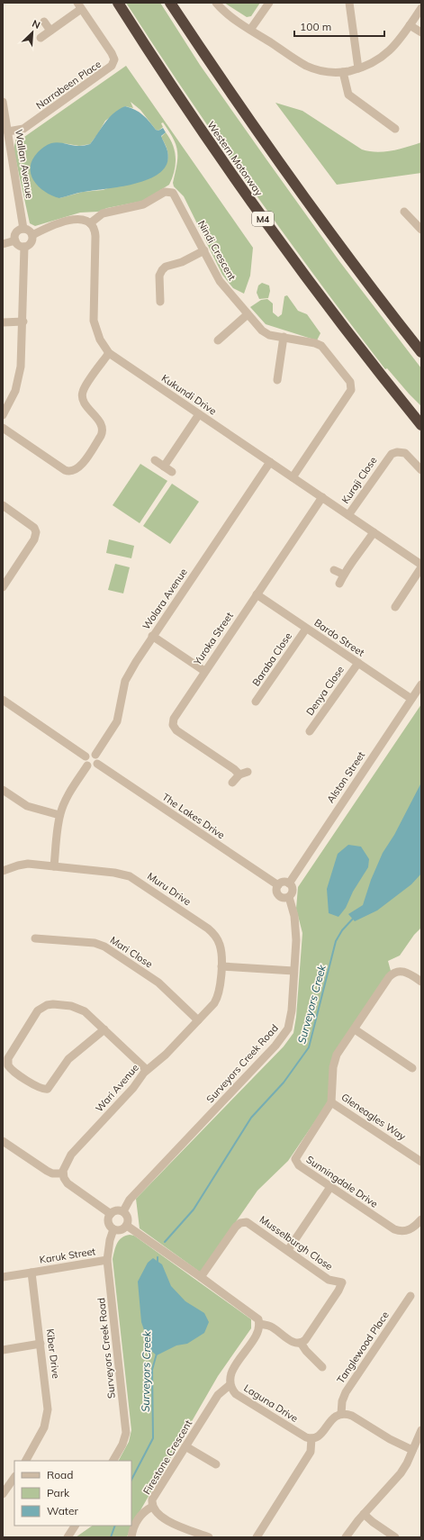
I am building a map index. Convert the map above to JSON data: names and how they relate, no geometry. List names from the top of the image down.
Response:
{
  "streets": {
    "highway": ["Western Motorway", "M4"],
    "street": [
      "Narrabeen Place",
      "Wallan Avenue",
      "Nindi Crescent",
      "Kukundi Drive",
      "Kuraji Close",
      "Wolara Avenue",
      "Bardo Street",
      "Yuroka Street",
      "Baraba Close",
      "Denya Close",
      "Alston Street",
      "The Lakes Drive",
      "Muru Drive",
      "Mari Close",
      "Surveyors Creek Road",
      "Wari Avenue",
      "Gleneagles Way",
      "Sunningdale Drive",
      "Musselburgh Close",
      "Karuk Street",
      "Tanglewood Place",
      "Kiber Drive",
      "Laguna Drive",
      "Firestone Crescent"
    ]
  },
  "crossings": [
    ["Narrabeen Place", "Wallan Avenue"],
    ["Nindi Crescent", "Kukundi Drive"],
    ["Kukundi Drive", "Kuraji Close"],
    ["Kukundi Drive", "Wolara Avenue"],
    ["Kukundi Drive", "Yuroka Street"],
    ["Wolara Avenue", "The Lakes Drive"],
    ["Bardo Street", "Yuroka Street"],
    ["Bardo Street", "Baraba Close"],
    ["Bardo Street", "Denya Close"],
    ["Bardo Street", "Alston Street"],
    ["Alston Street", "The Lakes Drive"],
    ["Alston Street", "Surveyors Creek Road"],
    ["The Lakes Drive", "Surveyors Creek Road"],
    ["Muru Drive", "Wari Avenue"],
    ["Mari Close", "Wari Avenue"],
    ["Surveyors Creek Road", "Karuk Street"],
    ["Gleneagles Way", "Sunningdale Drive"],
    ["Karuk Street", "Kiber Drive"],
    ["Laguna Drive", "Firestone Crescent"]
  ],
  "water": ["Surveyors Creek"],
  "legend": ["Road", "Park", "Water"],
  "scale_bar": "100 m",
  "north": "top right"
}
